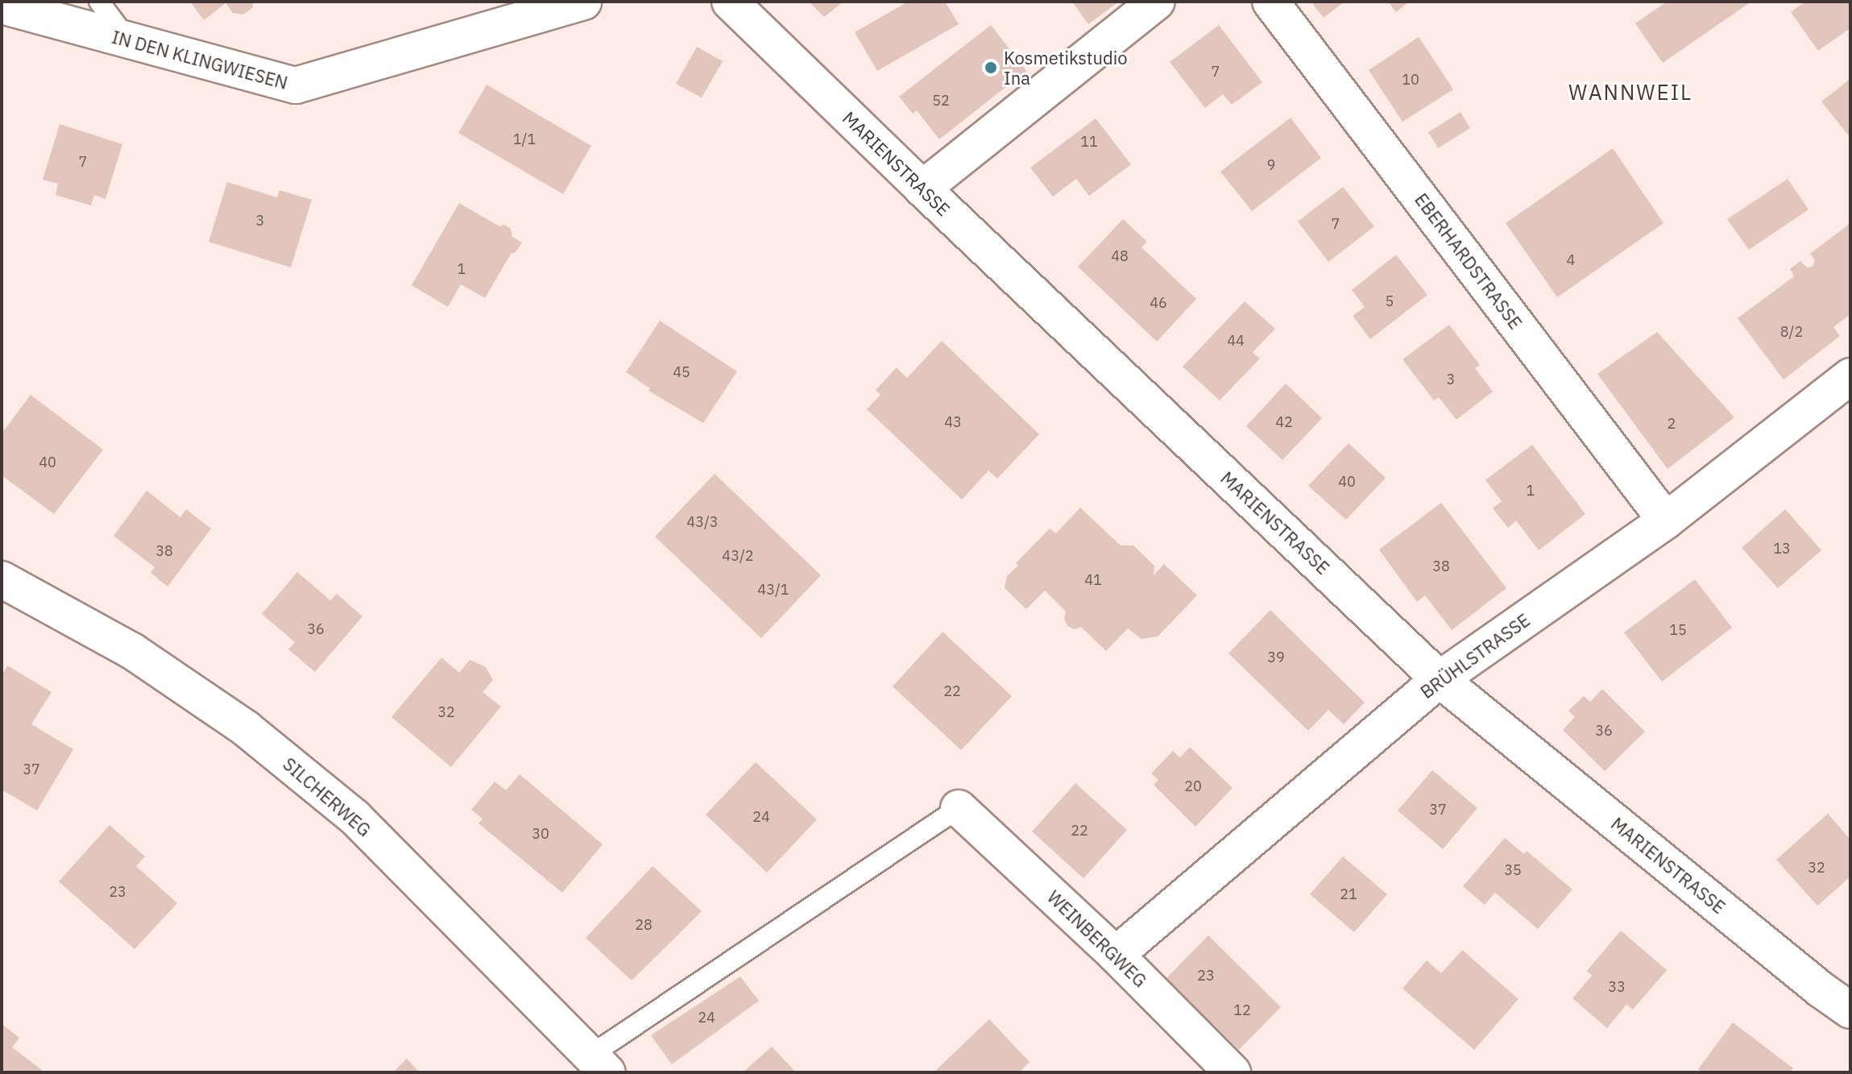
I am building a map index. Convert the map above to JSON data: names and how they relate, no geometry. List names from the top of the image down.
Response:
{
  "streets": {
    "street": [
      "IN DEN KLINGWIESEN",
      "MARIENSTRASSE",
      "EBERHARDSTRASSE",
      "BRÜHLSTRASSE",
      "SILCHERWEG",
      "WEINBERGWEG"
    ]
  },
  "crossings": [
    ["MARIENSTRASSE", "BRÜHLSTRASSE"],
    ["EBERHARDSTRASSE", "BRÜHLSTRASSE"],
    ["BRÜHLSTRASSE", "WEINBERGWEG"]
  ],
  "districts": ["WANNWEIL"],
  "places": ["Kosmetikstudio Ina"],
  "house_numbers": [
    "7",
    "10",
    "52",
    "1/1",
    "11",
    "7",
    "9",
    "3",
    "7",
    "48",
    "4",
    "1",
    "5",
    "46",
    "8/2",
    "44",
    "45",
    "3",
    "43",
    "42",
    "2",
    "40",
    "40",
    "1",
    "43/3",
    "13",
    "38",
    "43/2",
    "38",
    "41",
    "43/1",
    "36",
    "15",
    "39",
    "22",
    "32",
    "36",
    "37",
    "20",
    "37",
    "24",
    "22",
    "30",
    "32",
    "35",
    "23",
    "21",
    "28",
    "23",
    "33",
    "12",
    "24"
  ]
}
